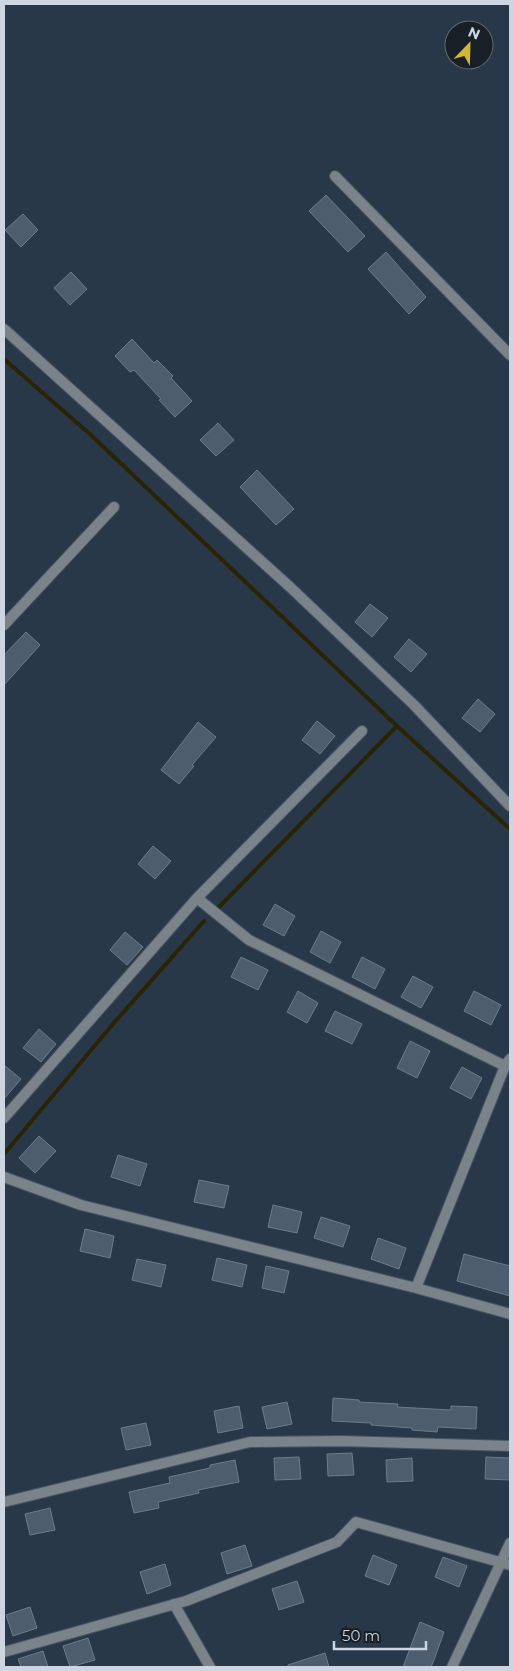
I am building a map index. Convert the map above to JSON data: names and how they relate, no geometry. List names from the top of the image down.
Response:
{
  "scale_bar": "50 m",
  "north": "top right"
}
